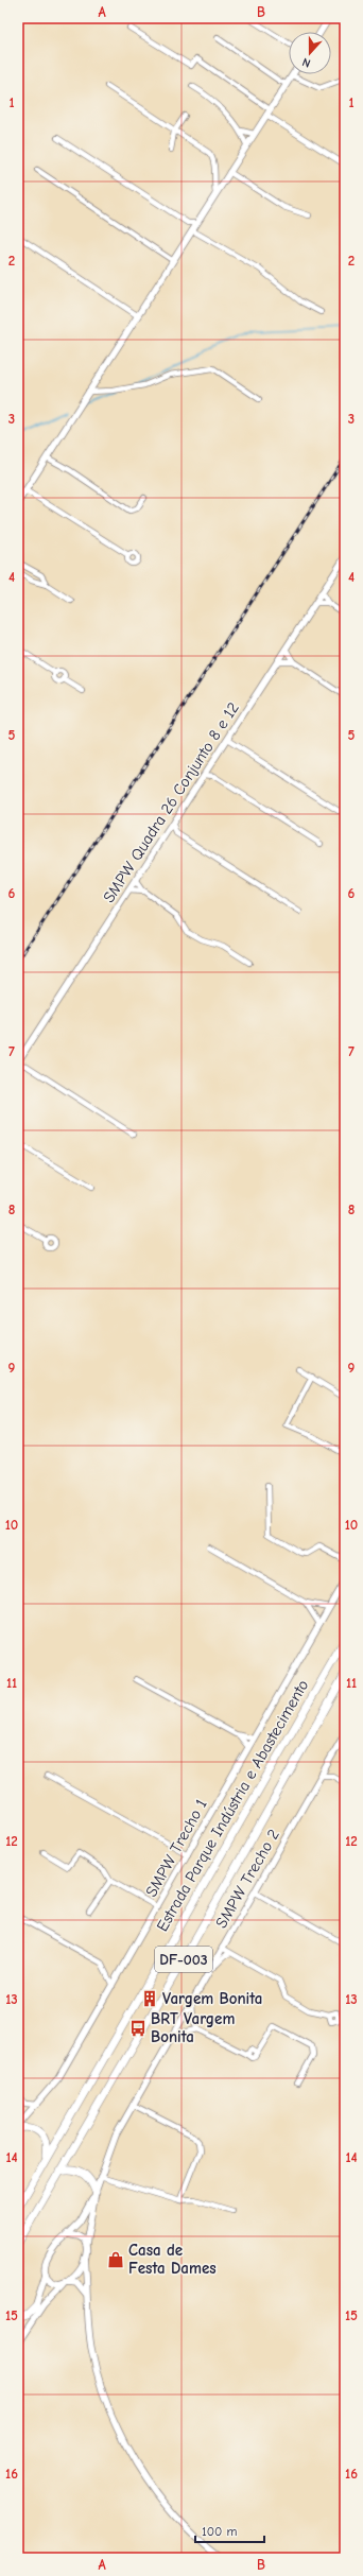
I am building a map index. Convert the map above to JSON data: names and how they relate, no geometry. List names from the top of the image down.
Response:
{
  "streets": {
    "highway": ["Estrada Parque Indústria e Abastecimento", "DF-003"],
    "street": ["SMPW Quadra 26 Conjunto 8 e 12", "SMPW Trecho 1", "SMPW Trecho 2"]
  },
  "places": {
    "building": ["Vargem Bonita"],
    "bus stop": ["BRT Vargem Bonita"],
    "shop": ["Casa de Festa Dames"]
  },
  "scale_bar": "100 m",
  "north": "bottom",
  "grid": {
    "columns": ["A", "B"],
    "rows": [
      "1",
      "2",
      "3",
      "4",
      "5",
      "6",
      "7",
      "8",
      "9",
      "10",
      "11",
      "12",
      "13",
      "14",
      "15",
      "16"
    ]
  }
}
